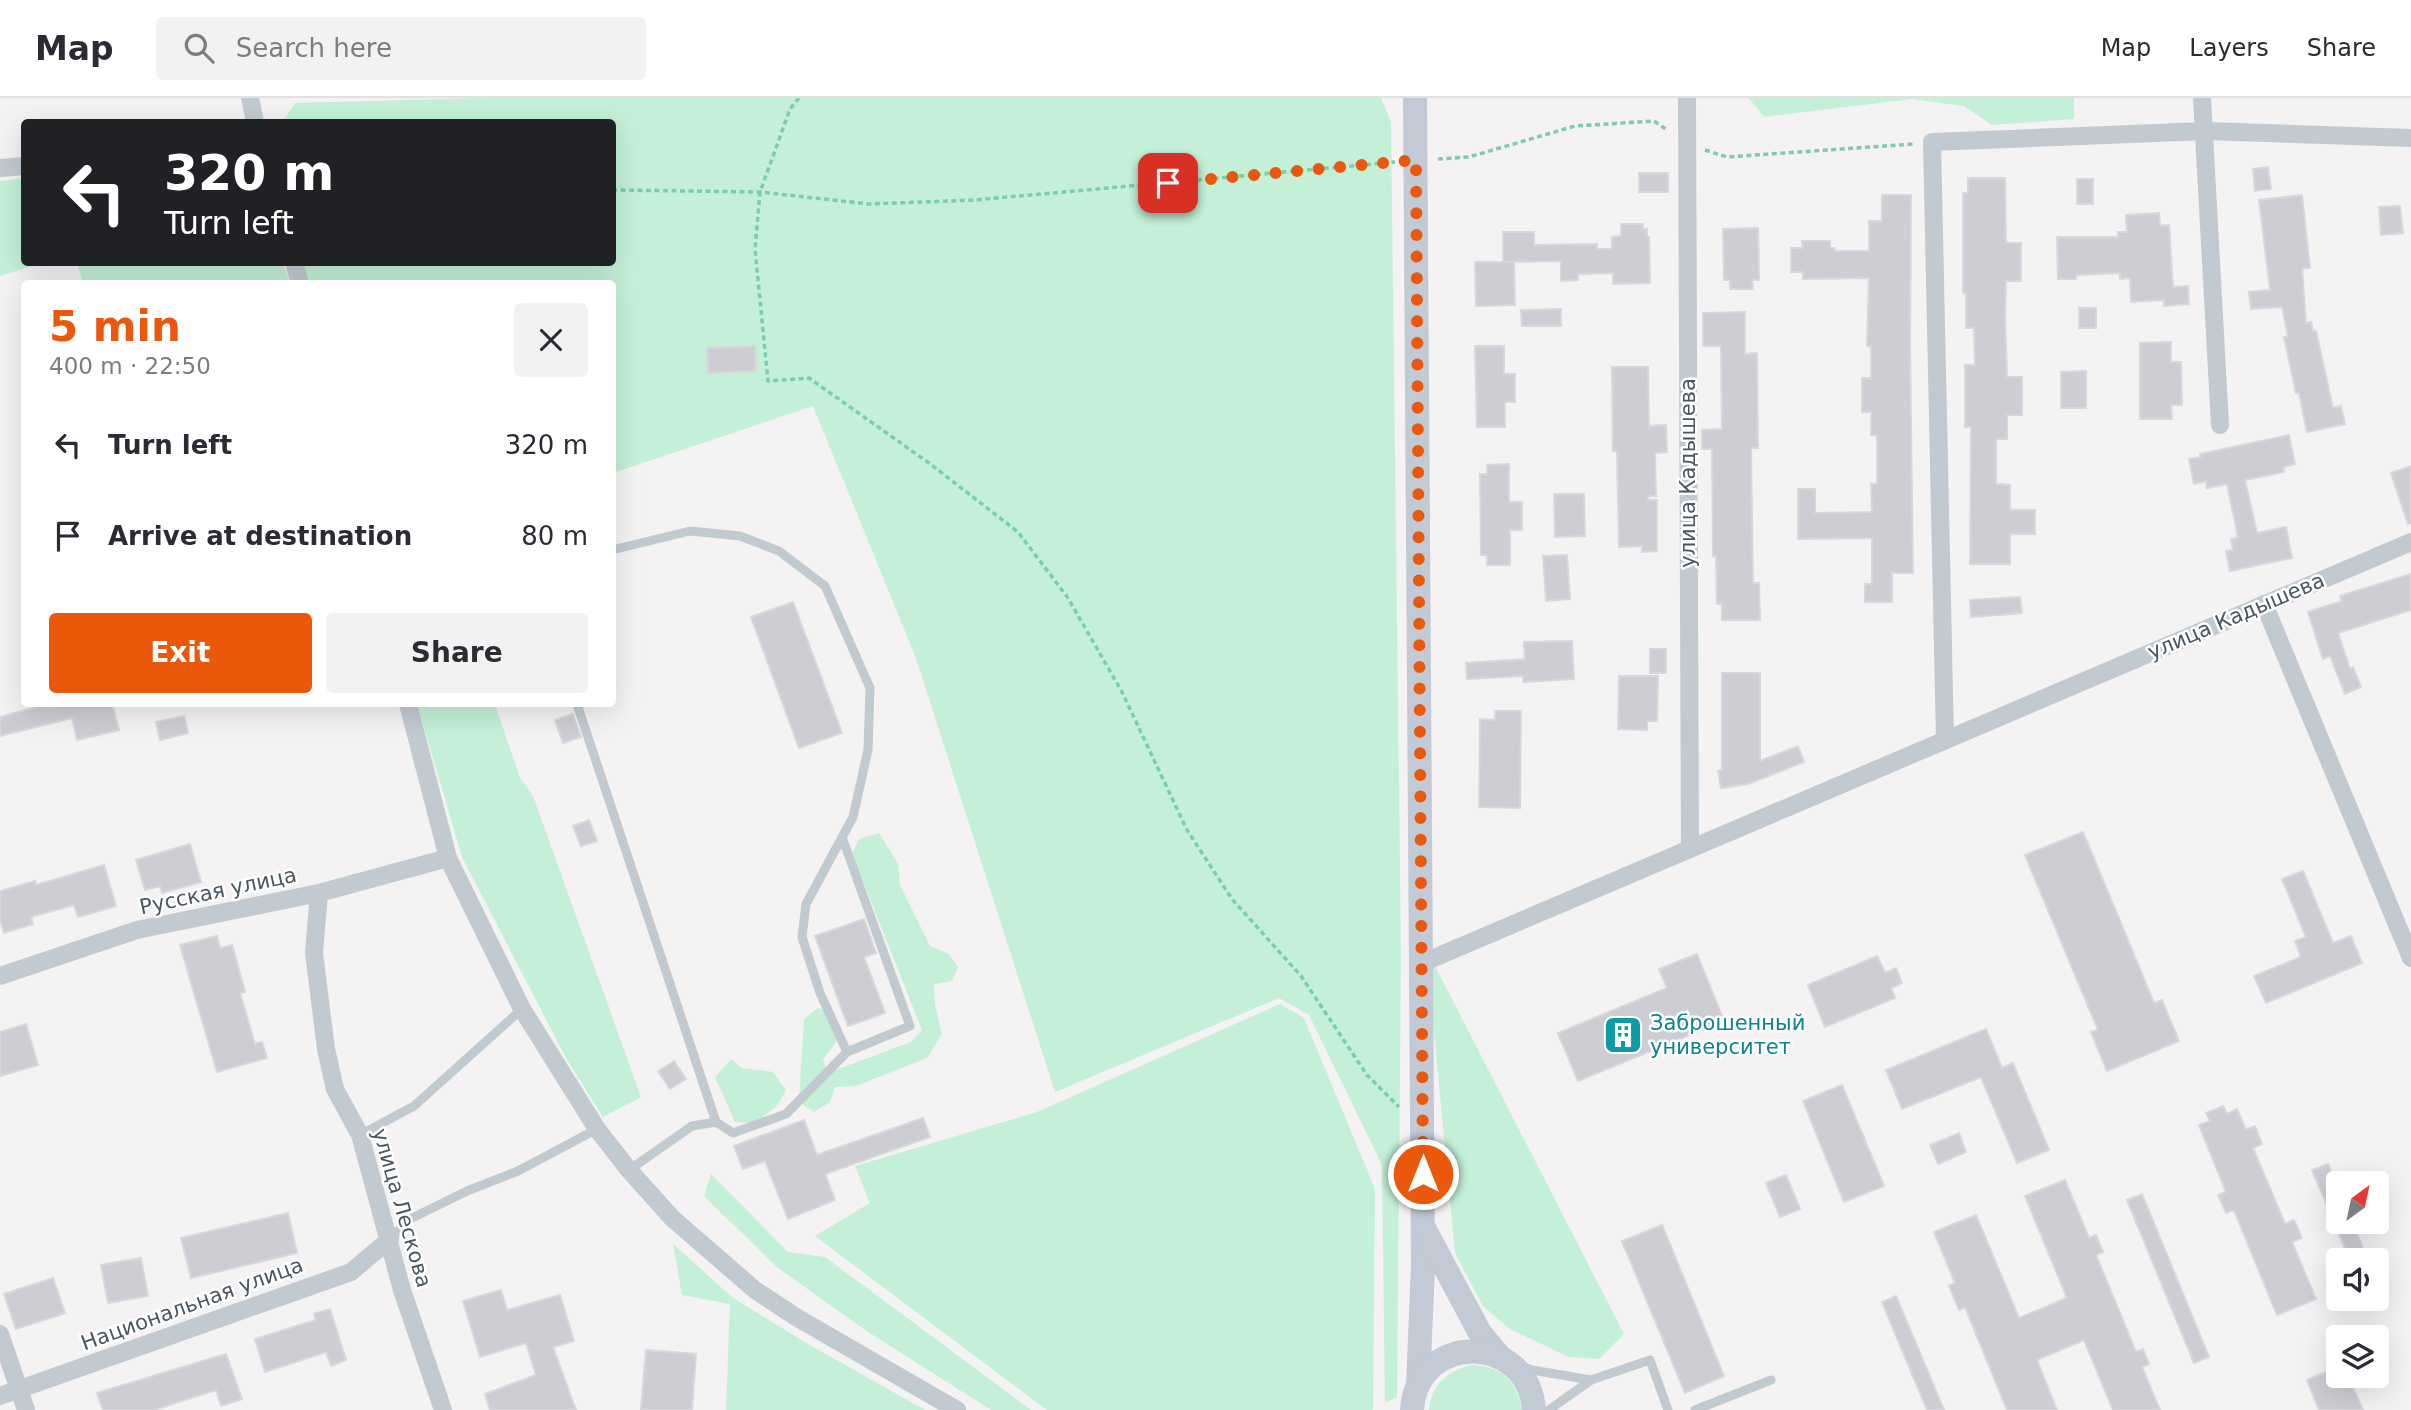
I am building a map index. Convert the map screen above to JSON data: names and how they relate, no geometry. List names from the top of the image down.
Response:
{
  "streets": {
    "street": [
      "улица Кадышева",
      "Русская улица",
      "улица Лескова",
      "Национальная улица"
    ]
  },
  "crossings": [
    ["Русская улица", "улица Лескова"],
    ["улица Лескова", "Национальная улица"]
  ],
  "places": {
    "building": ["Заброшенный университет"]
  },
  "north": "top right",
  "page": {
    "header": "Map",
    "search": "Search here",
    "nav": ["Map", "Layers", "Share"],
    "turn": ["320 m", "Turn left"],
    "heading": ["5 min", "400 m · 22:50"],
    "list": [
      {
        "name": "Turn left",
        "value": "320 m"
      },
      {
        "name": "Arrive at destination",
        "value": "80 m"
      }
    ],
    "buttons": ["Exit", "Share"]
  }
}
